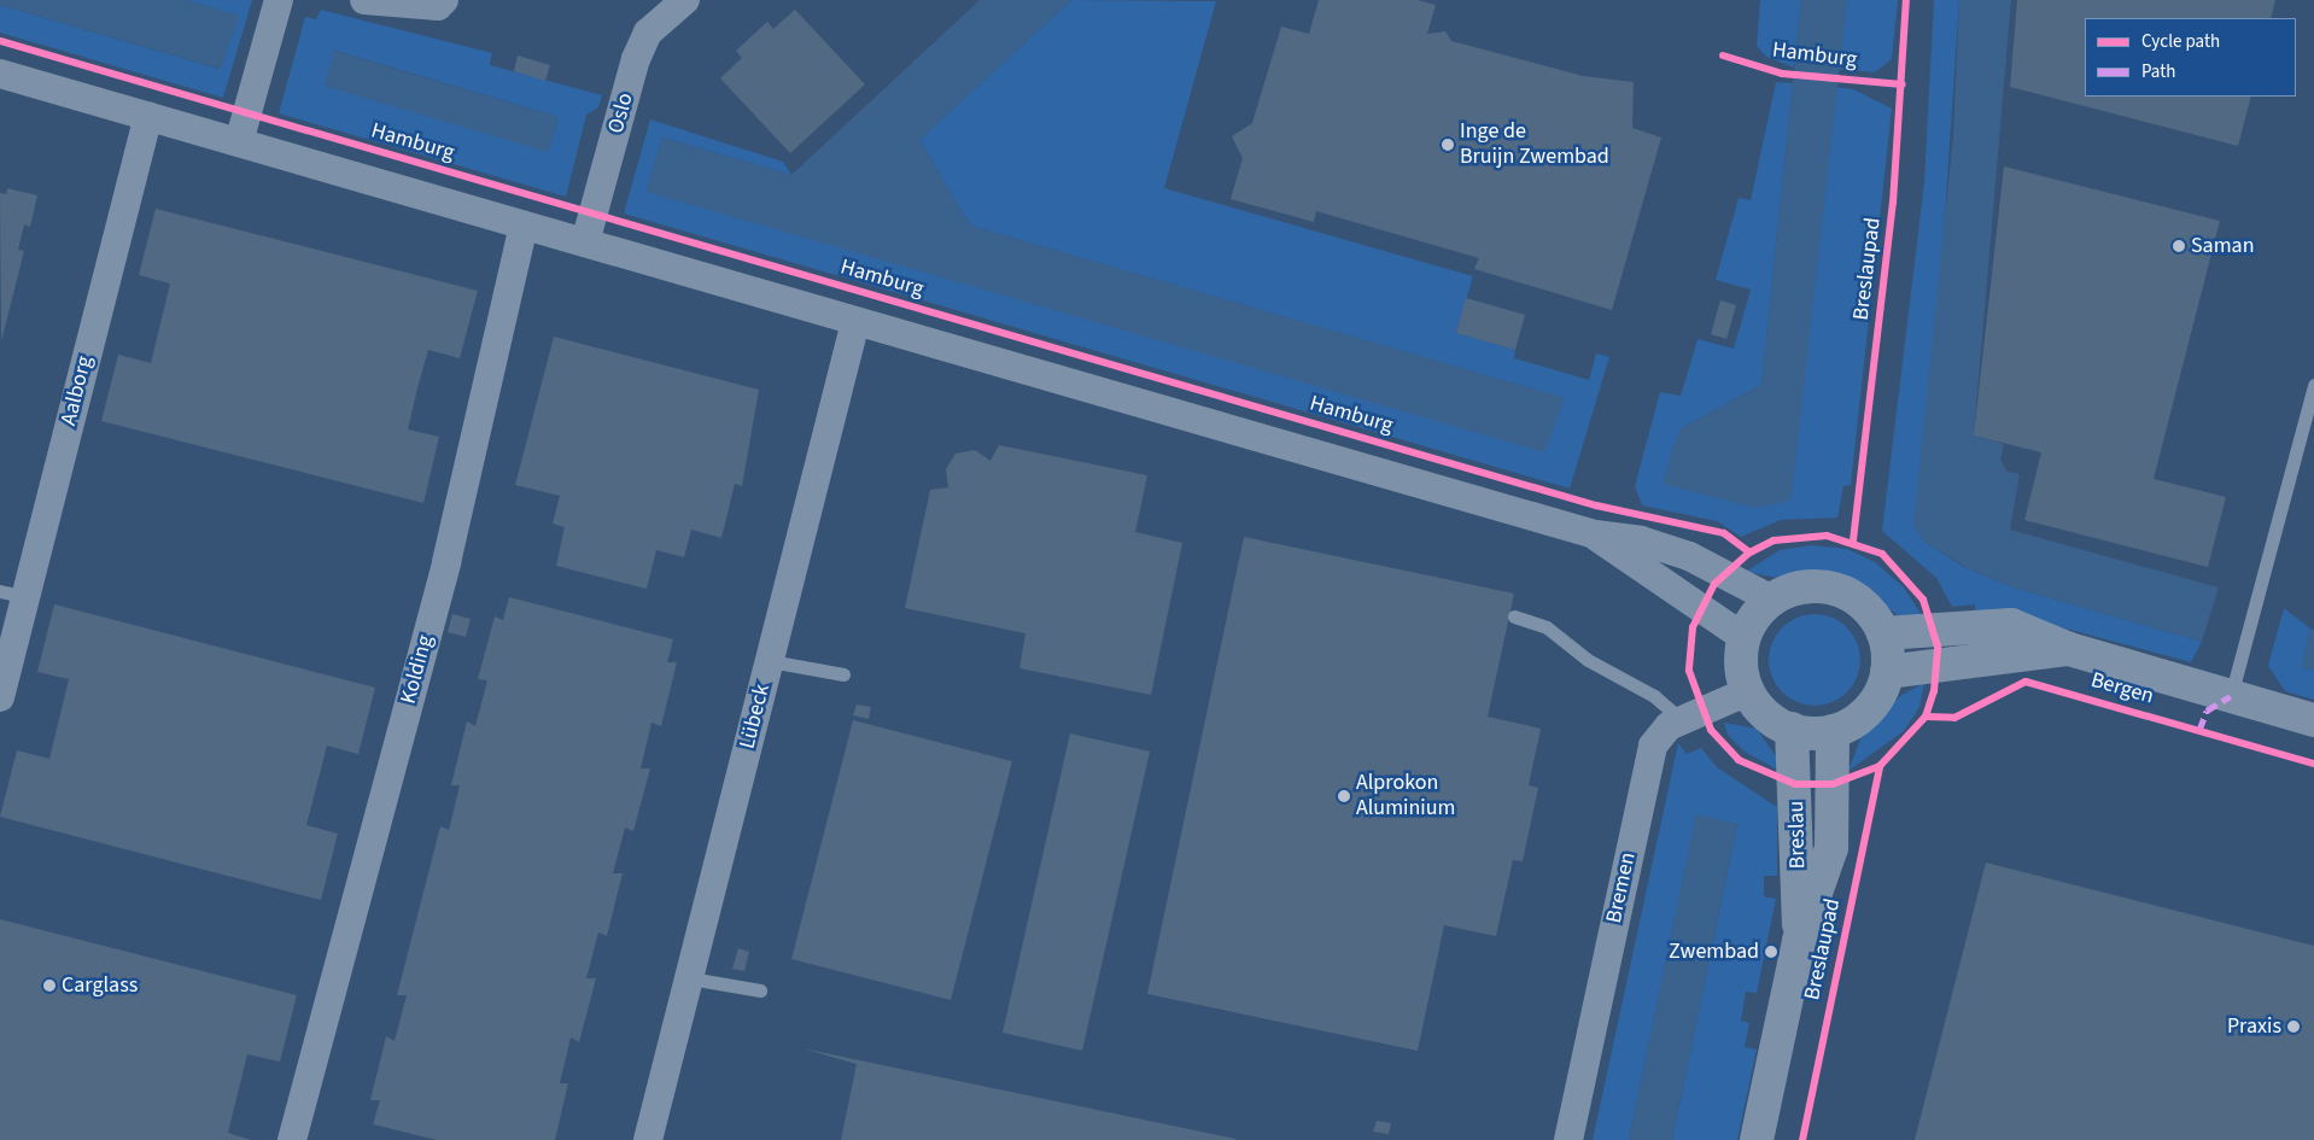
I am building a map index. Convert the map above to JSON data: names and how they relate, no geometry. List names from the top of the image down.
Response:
{
  "streets": {
    "street": [
      "Oslo",
      "Aalborg",
      "Kolding",
      "Bergen",
      "Lübeck",
      "Breslau",
      "Bremen"
    ],
    "cycle path": ["Hamburg", "Breslaupad"]
  },
  "crossings": [
    ["Bergen", "Breslau"],
    ["Bergen", "Bremen"],
    ["Breslau", "Bremen"]
  ],
  "places": [
    "Inge de Bruijn Zwembad",
    "Saman",
    "Alprokon Aluminium",
    "Zwembad",
    "Carglass",
    "Praxis"
  ],
  "legend": ["Cycle path", "Path"]
}
